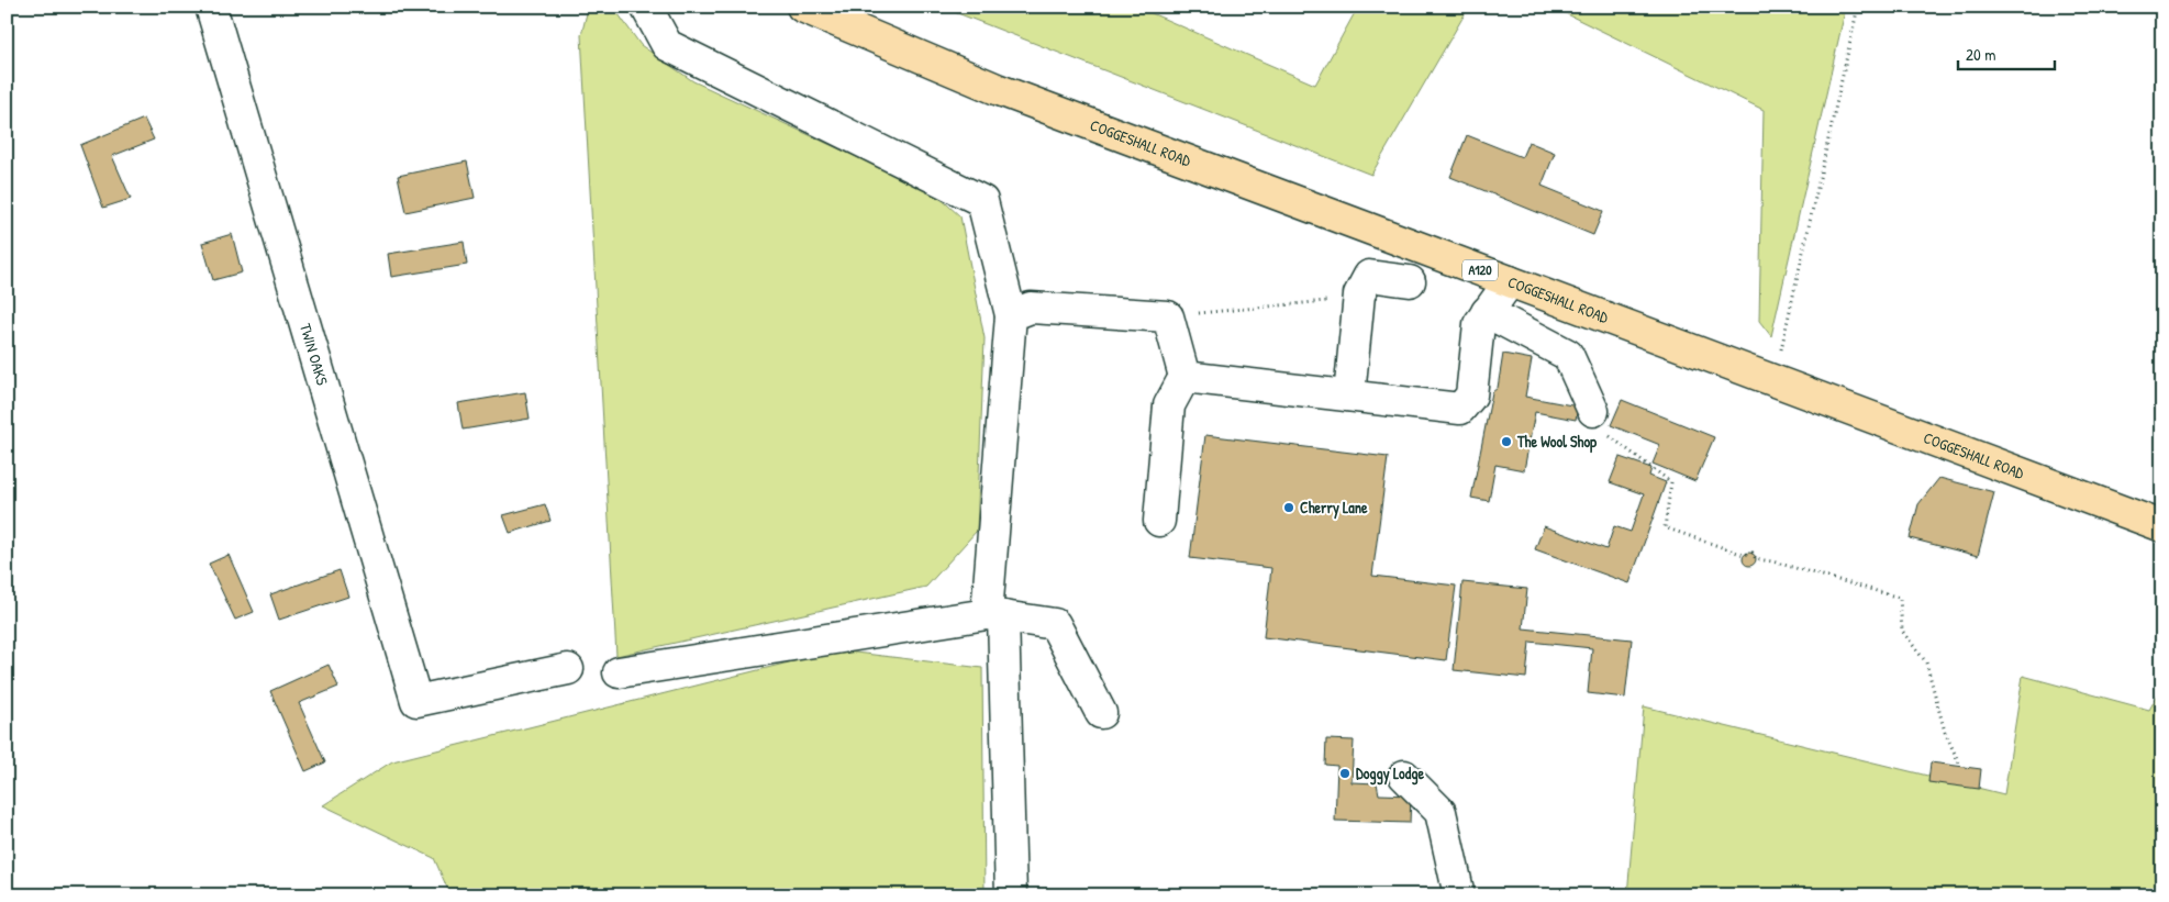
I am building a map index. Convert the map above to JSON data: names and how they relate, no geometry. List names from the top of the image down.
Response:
{
  "streets": {
    "highway": ["COGGESHALL ROAD", "A120"],
    "street": ["TWIN OAKS"]
  },
  "places": ["The Wool Shop", "Cherry Lane", "Doggy Lodge"],
  "scale_bar": "20 m"
}
